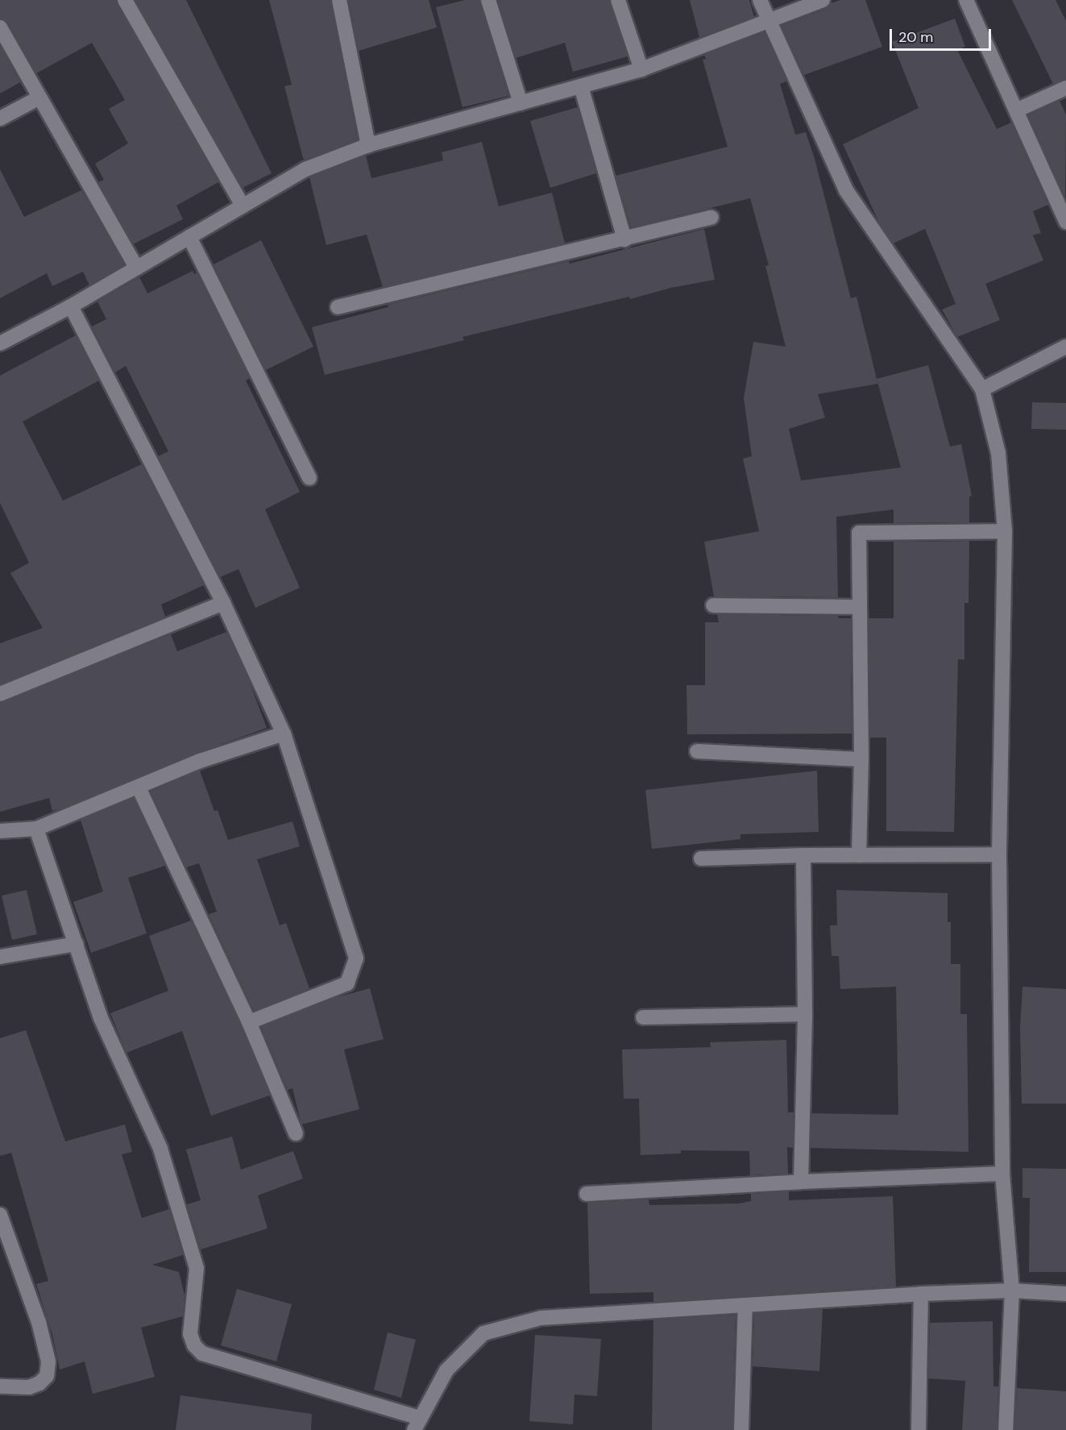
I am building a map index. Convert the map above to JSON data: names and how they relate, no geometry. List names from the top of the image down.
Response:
{
  "scale_bar": "20 m"
}
